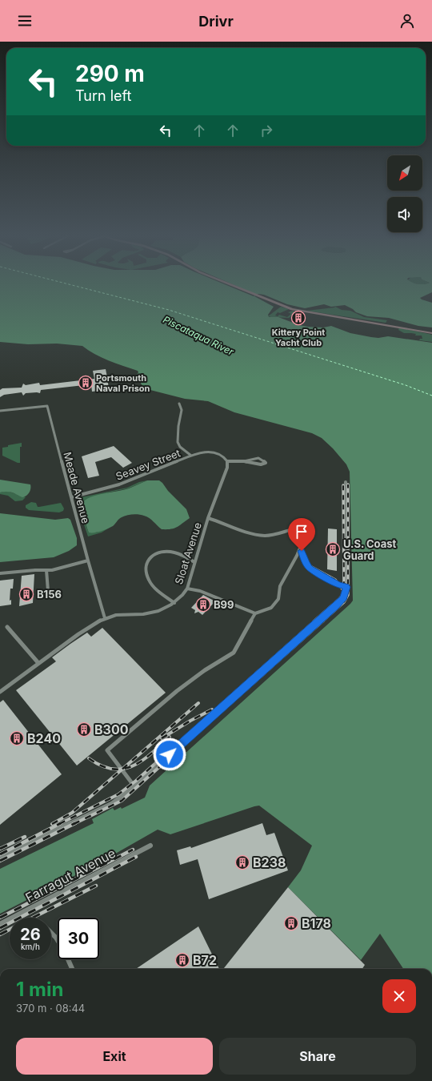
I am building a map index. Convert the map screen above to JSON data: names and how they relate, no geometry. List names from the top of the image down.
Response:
{
  "streets": {
    "street": [
      "Seavey Street",
      "Meade Avenue",
      "Sloat Avenue",
      "Farragut Avenue"
    ]
  },
  "crossings": [
    ["Seavey Street", "Meade Avenue"],
    ["Seavey Street", "Sloat Avenue"],
    ["Meade Avenue", "Sloat Avenue"]
  ],
  "water": ["Piscataqua River"],
  "places": {
    "building": [
      "Kittery Point Yacht Club",
      "Portsmouth Naval Prison",
      "U.S. Coast Guard",
      "B156",
      "B99",
      "B300",
      "B240",
      "B238",
      "B178",
      "B72"
    ]
  },
  "north": "bottom left",
  "page": {
    "header": "Drivr",
    "turn": ["290 m", "Turn left"],
    "speed": "26 km/h",
    "limit": "30",
    "heading": ["1 min", "370 m · 08:44"],
    "buttons": ["Exit", "Share"]
  }
}
